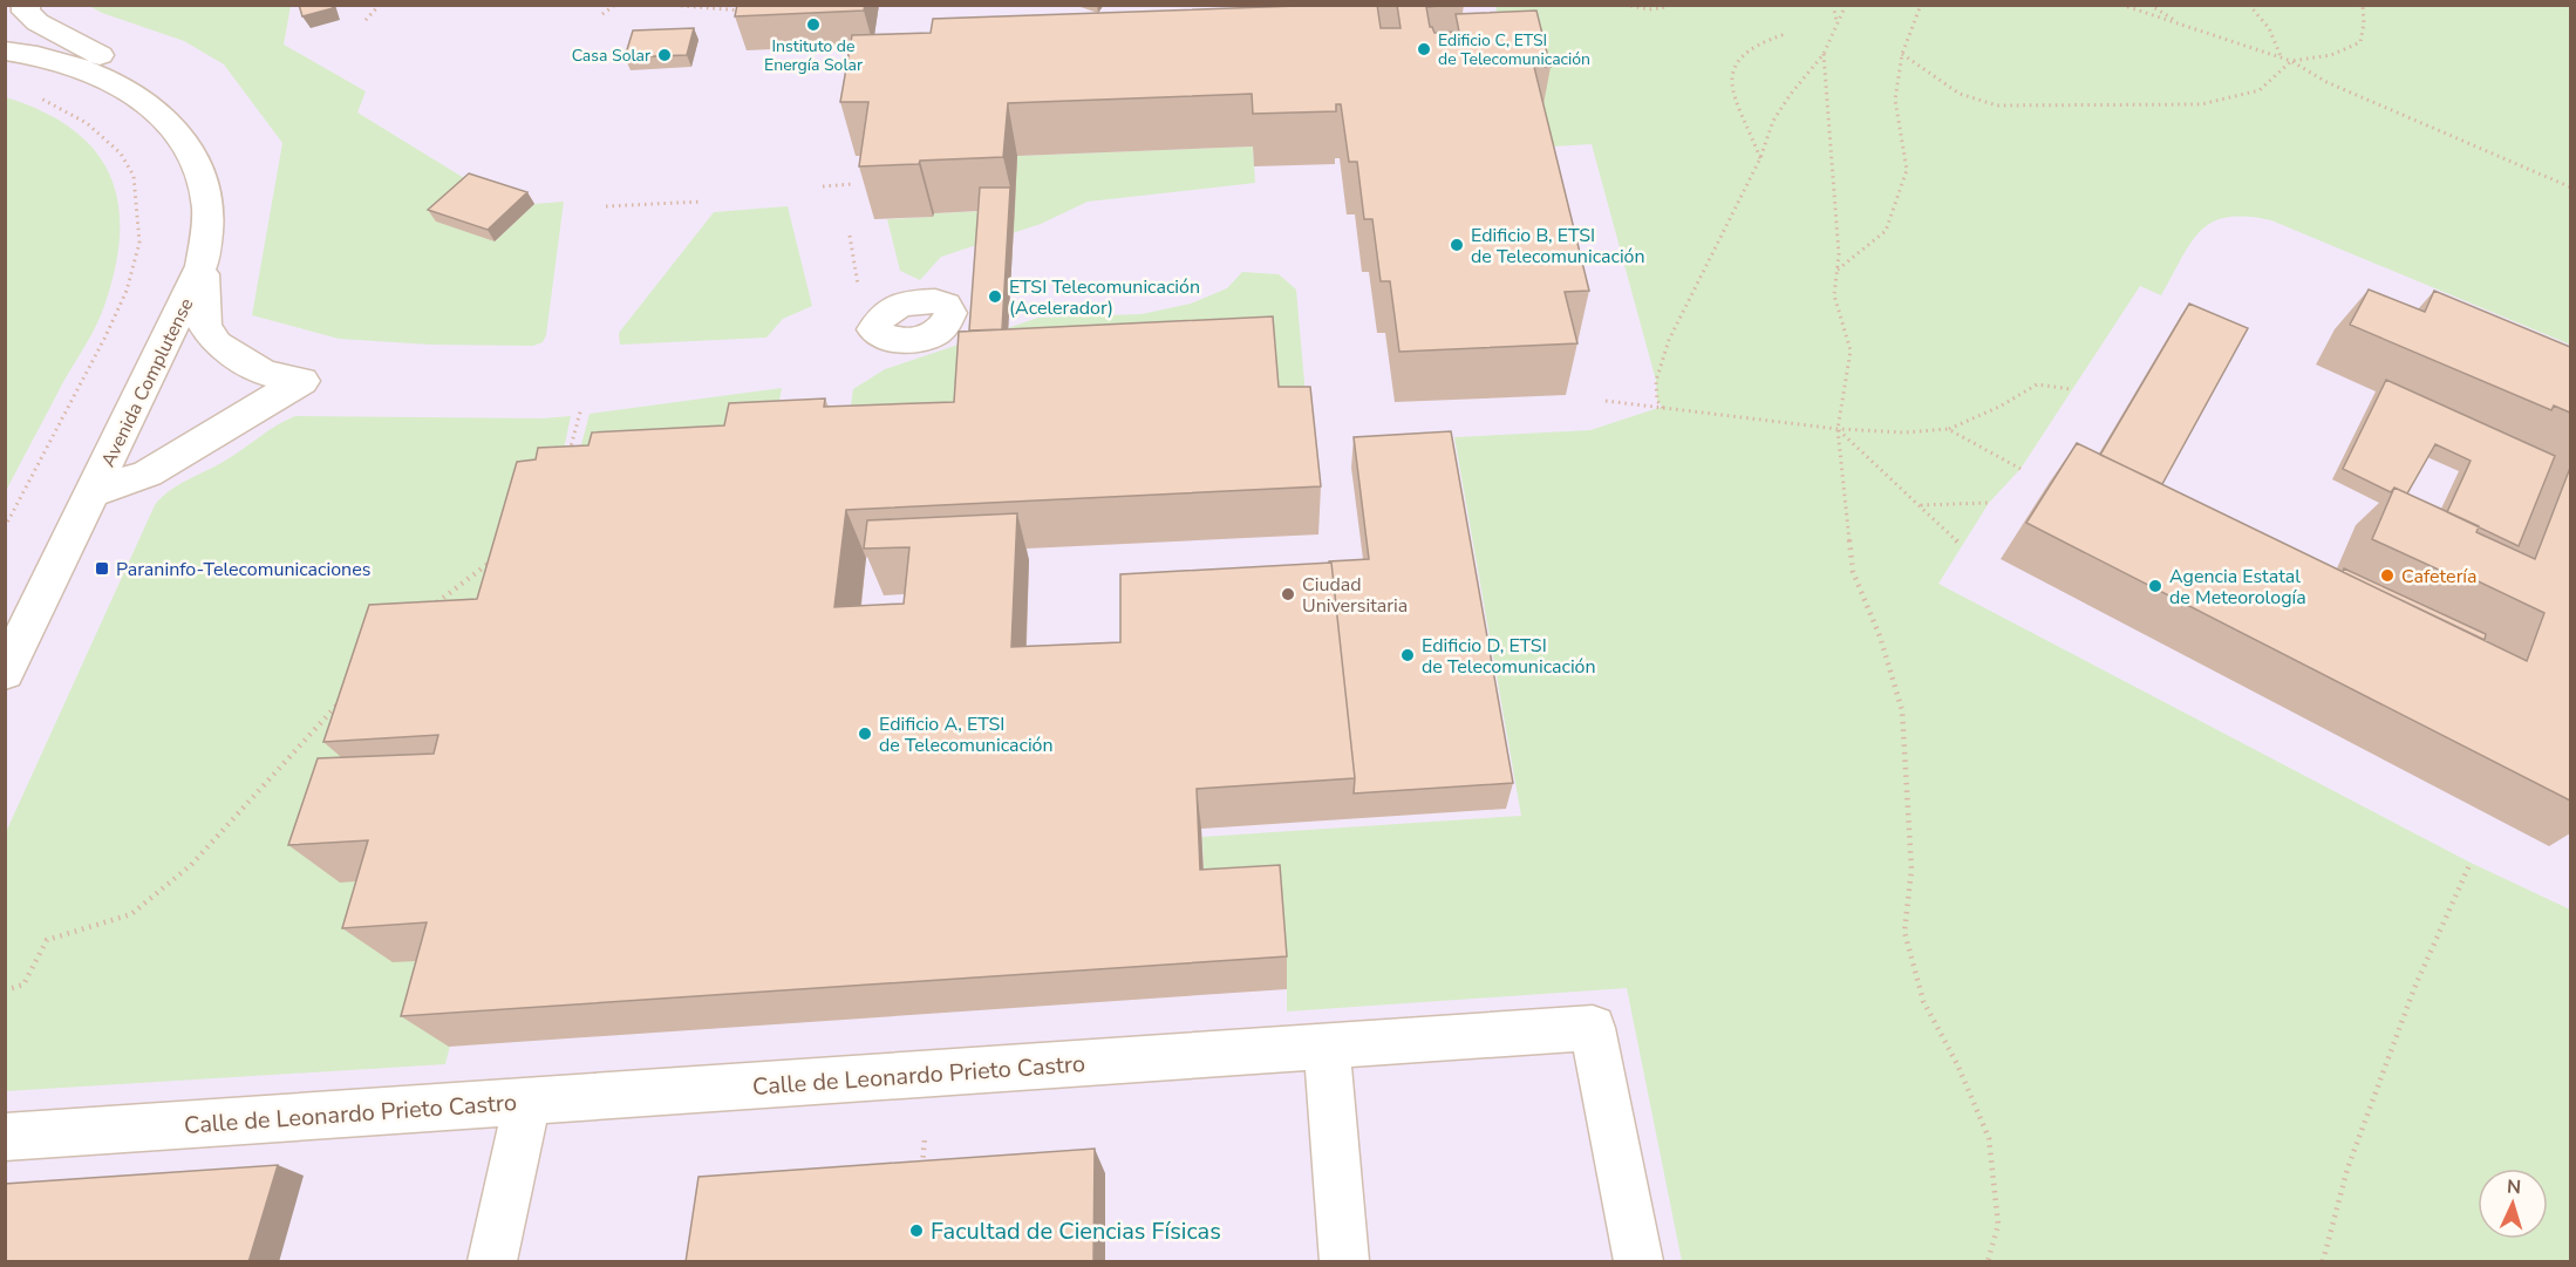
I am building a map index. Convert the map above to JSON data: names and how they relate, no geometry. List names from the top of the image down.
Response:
{
  "streets": {
    "street": ["Avenida Complutense", "Calle de Leonardo Prieto Castro"]
  },
  "places": {
    "other": [
      "Instituto de Energía Solar",
      "Edificio C, ETSI de Telecomunicación",
      "Casa Solar",
      "Edificio B, ETSI de Telecomunicación",
      "ETSI Telecomunicación (Acelerador)",
      "Cafetería",
      "Agencia Estatal de Meteorología",
      "Ciudad Universitaria",
      "Edificio D, ETSI de Telecomunicación",
      "Edificio A, ETSI de Telecomunicación",
      "Facultad de Ciencias Físicas"
    ],
    "transit": ["Paraninfo-Telecomunicaciones"]
  },
  "north": "top"
}
